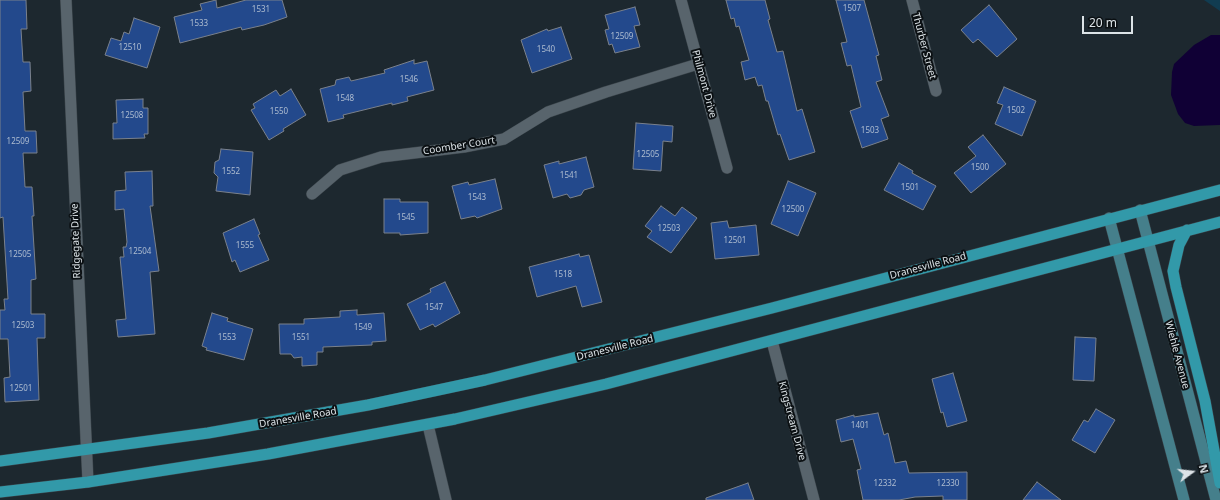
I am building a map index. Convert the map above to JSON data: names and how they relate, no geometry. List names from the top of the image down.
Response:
{
  "streets": {
    "main road": ["Dranesville Road", "Wiehle Avenue"],
    "street": [
      "Thurber Street",
      "Philmont Drive",
      "Coomber Court",
      "Ridgegate Drive",
      "Kingstream Drive"
    ]
  },
  "crossings": [
    ["Philmont Drive", "Coomber Court"],
    ["Ridgegate Drive", "Dranesville Road"],
    ["Dranesville Road", "Wiehle Avenue"]
  ],
  "house_numbers": [
    "1507",
    "1531",
    "1533",
    "12509",
    "12510",
    "1540",
    "1546",
    "1548",
    "1502",
    "1550",
    "12508",
    "1503",
    "12509",
    "12505",
    "1500",
    "1552",
    "1541",
    "1501",
    "1543",
    "12500",
    "1545",
    "12503",
    "12501",
    "1555",
    "12504",
    "12505",
    "1518",
    "1547",
    "12503",
    "1549",
    "1553",
    "1551",
    "12501",
    "1401",
    "12332",
    "12330"
  ],
  "scale_bar": "20 m",
  "north": "right"
}
